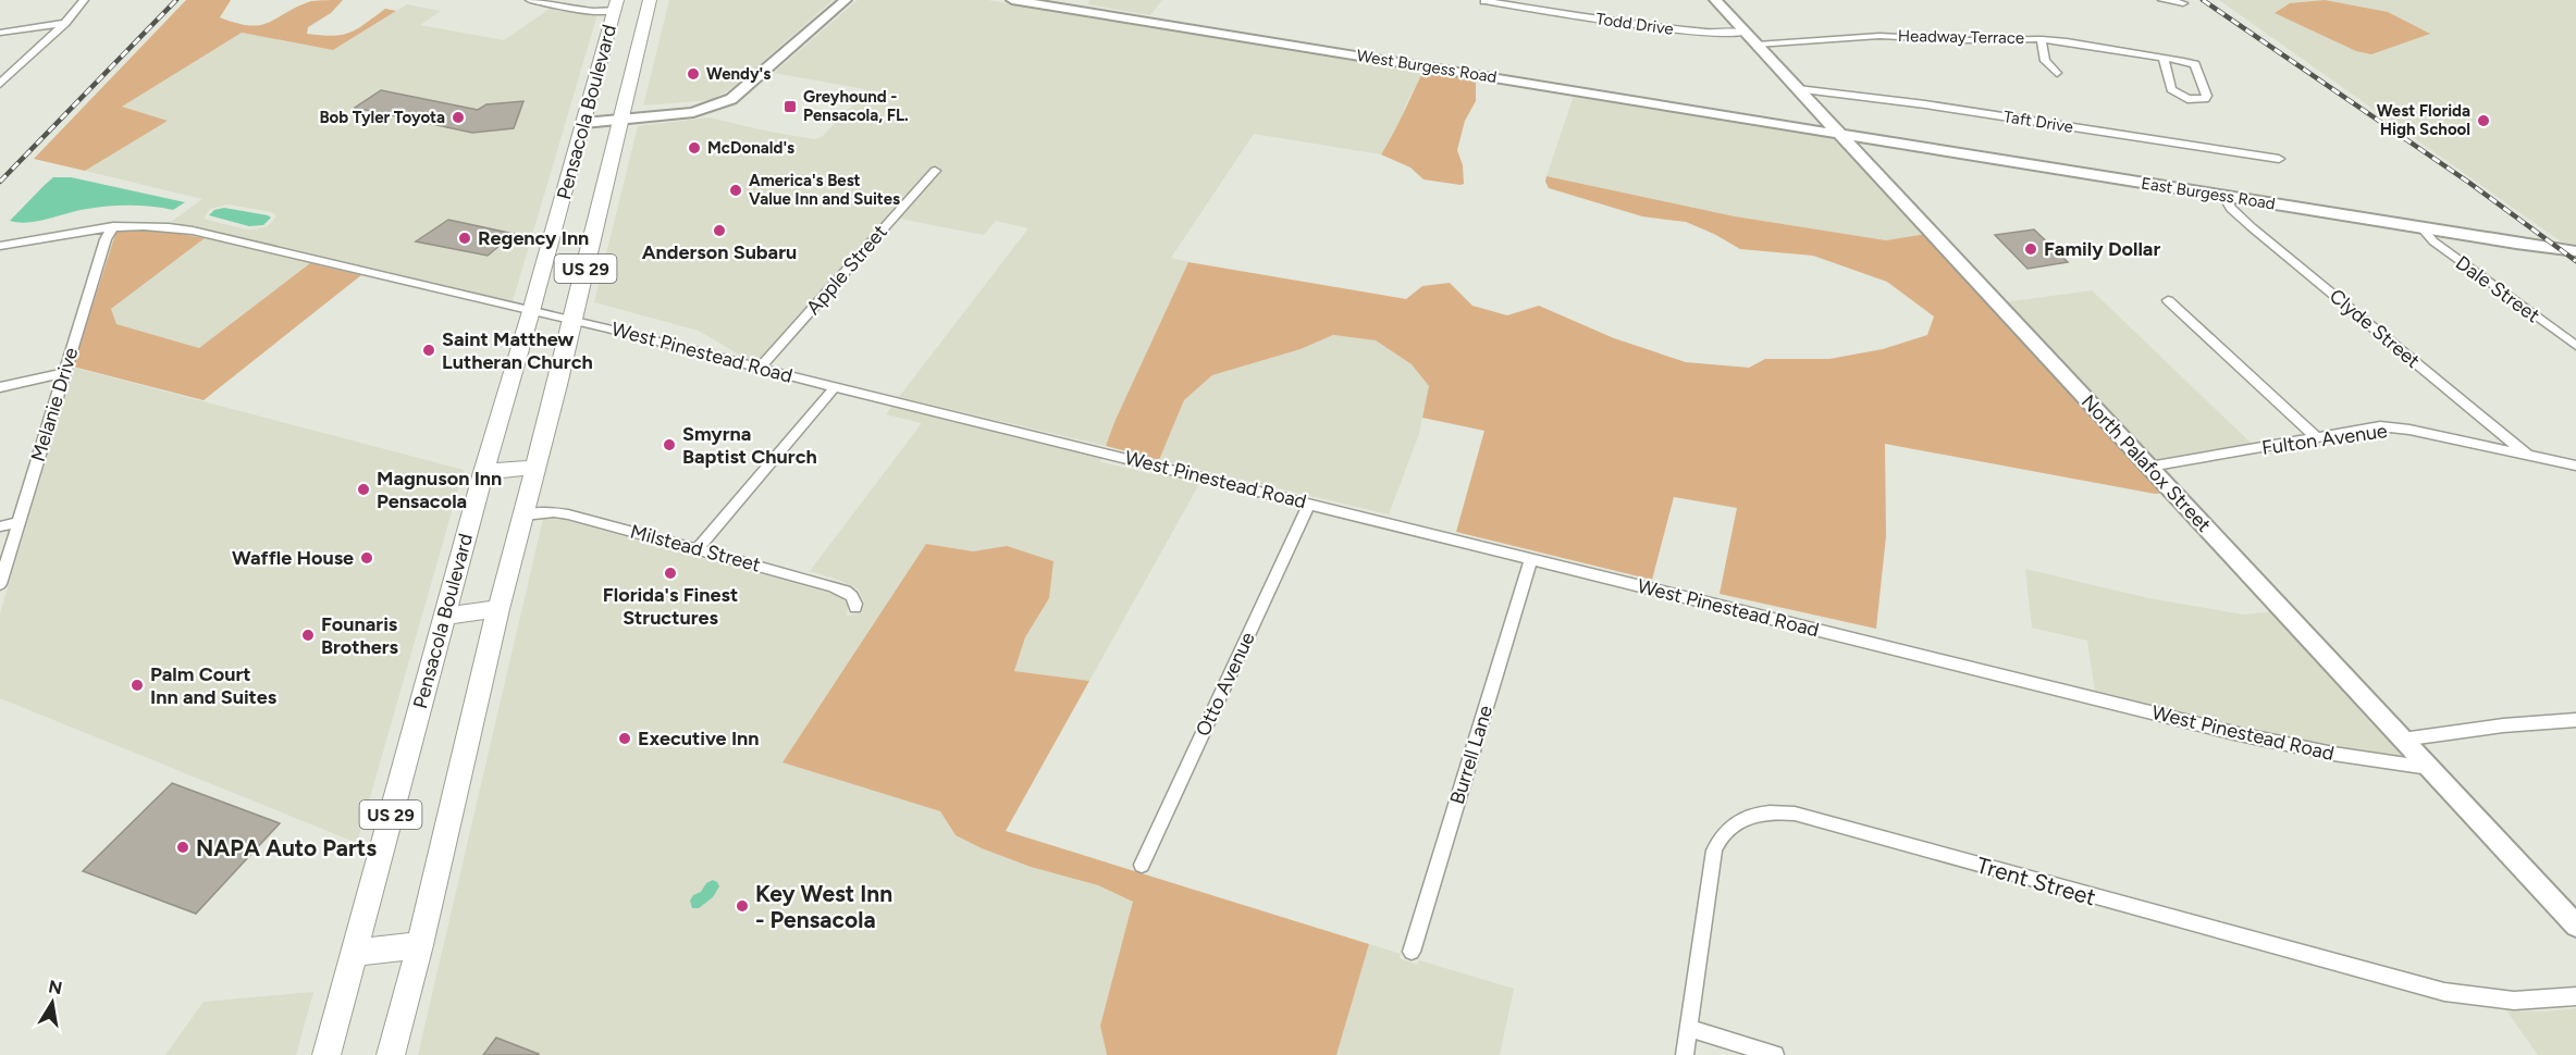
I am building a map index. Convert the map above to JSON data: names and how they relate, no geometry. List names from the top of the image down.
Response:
{
  "streets": {
    "main road": [
      "West Burgess Road",
      "Pensacola Boulevard",
      "East Burgess Road",
      "US 29",
      "North Palafox Street"
    ],
    "street": [
      "Todd Drive",
      "Headway Terrace",
      "Taft Drive",
      "Apple Street",
      "Dale Street",
      "Clyde Street",
      "West Pinestead Road",
      "Melanie Drive",
      "Fulton Avenue",
      "Milstead Street",
      "Otto Avenue",
      "Burrell Lane",
      "Trent Street"
    ]
  },
  "crossings": [
    ["Todd Drive", "North Palafox Street"],
    ["Headway Terrace", "North Palafox Street"],
    ["West Burgess Road", "East Burgess Road"],
    ["West Burgess Road", "North Palafox Street"],
    ["Pensacola Boulevard", "West Pinestead Road"],
    ["Pensacola Boulevard", "Milstead Street"],
    ["Taft Drive", "North Palafox Street"],
    ["East Burgess Road", "Dale Street"],
    ["East Burgess Road", "Clyde Street"],
    ["East Burgess Road", "North Palafox Street"],
    ["Apple Street", "West Pinestead Road"],
    ["Clyde Street", "Fulton Avenue"],
    ["West Pinestead Road", "Melanie Drive"],
    ["West Pinestead Road", "North Palafox Street"],
    ["West Pinestead Road", "Otto Avenue"],
    ["West Pinestead Road", "Burrell Lane"],
    ["Fulton Avenue", "North Palafox Street"]
  ],
  "places": {
    "other": [
      "Wendy's",
      "Bob Tyler Toyota",
      "West Florida High School",
      "McDonald's",
      "America's Best Value Inn and Suites",
      "Anderson Subaru",
      "Regency Inn",
      "Family Dollar",
      "Saint Matthew Lutheran Church",
      "Smyrna Baptist Church",
      "Magnuson Inn Pensacola",
      "Waffle House",
      "Florida's Finest Structures",
      "Founaris Brothers",
      "Palm Court Inn and Suites",
      "Executive Inn",
      "NAPA Auto Parts",
      "Key West Inn - Pensacola"
    ],
    "transit": ["Greyhound - Pensacola, FL."]
  },
  "north": "top"
}
